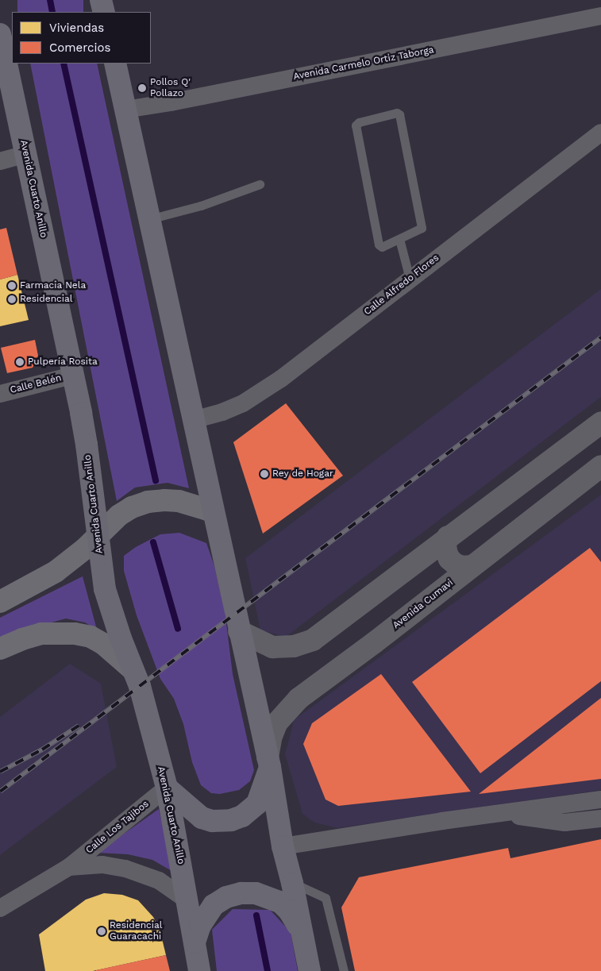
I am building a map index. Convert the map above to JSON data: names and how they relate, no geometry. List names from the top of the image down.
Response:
{
  "streets": {
    "highway": ["Avenida Cuarto Anillo"],
    "street": [
      "Avenida Carmelo Ortiz Taborga",
      "Calle Alfredo Flores",
      "Calle Belén",
      "Avenida Cumavi",
      "Calle Los Tajibos"
    ]
  },
  "crossings": [
    ["Avenida Cuarto Anillo", "Calle Belén"],
    ["Avenida Cuarto Anillo", "Calle Los Tajibos"]
  ],
  "places": [
    "Pollos Q' Pollazo",
    "Farmacia Nela",
    "Residencial",
    "Pulpería Rosita",
    "Rey de Hogar",
    "Residencial Guaracachi"
  ],
  "legend": ["Viviendas", "Comercios"]
}
